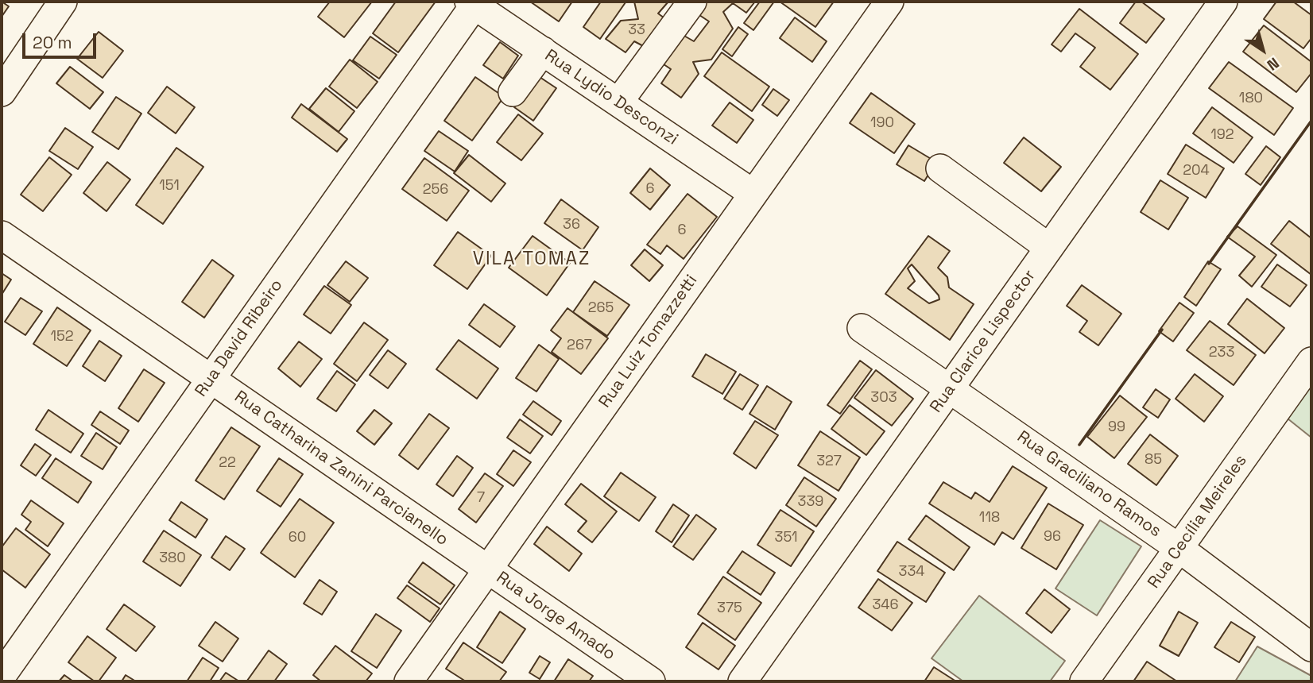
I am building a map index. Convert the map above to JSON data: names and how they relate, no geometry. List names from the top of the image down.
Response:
{
  "streets": {
    "street": [
      "Rua Lydio Desconzi",
      "Rua David Ribeiro",
      "Rua Luiz Tomazzetti",
      "Rua Clarice Lispector",
      "Rua Catharina Zanini Parcianello",
      "Rua Graciliano Ramos",
      "Rua Cecília Meireles",
      "Rua Jorge Amado"
    ]
  },
  "crossings": [
    ["Rua Lydio Desconzi", "Rua David Ribeiro"],
    ["Rua Lydio Desconzi", "Rua Luiz Tomazzetti"],
    ["Rua David Ribeiro", "Rua Catharina Zanini Parcianello"],
    ["Rua Luiz Tomazzetti", "Rua Catharina Zanini Parcianello"],
    ["Rua Luiz Tomazzetti", "Rua Jorge Amado"],
    ["Rua Clarice Lispector", "Rua Graciliano Ramos"],
    ["Rua Catharina Zanini Parcianello", "Rua Jorge Amado"],
    ["Rua Graciliano Ramos", "Rua Cecília Meireles"]
  ],
  "districts": ["VILA TOMAZ"],
  "house_numbers": [
    "33",
    "180",
    "190",
    "192",
    "204",
    "151",
    "6",
    "256",
    "36",
    "6",
    "265",
    "152",
    "267",
    "233",
    "303",
    "99",
    "85",
    "327",
    "22",
    "7",
    "339",
    "118",
    "96",
    "60",
    "351",
    "380",
    "334",
    "346",
    "375"
  ],
  "scale_bar": "20 m",
  "north": "bottom right"
}
